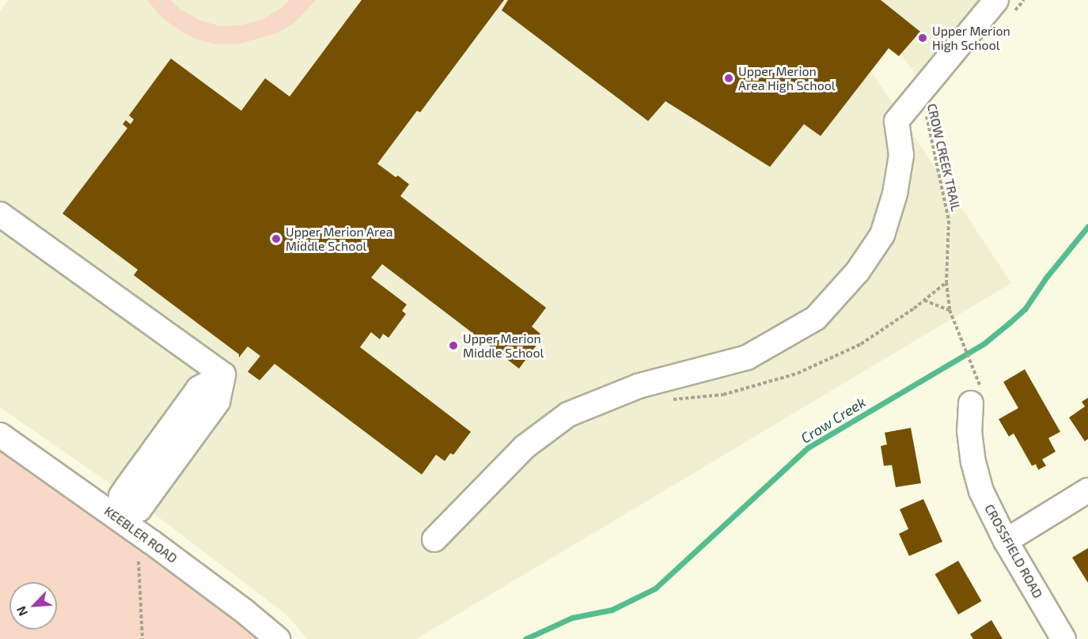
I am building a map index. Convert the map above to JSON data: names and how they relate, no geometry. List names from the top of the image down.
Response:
{
  "streets": {
    "street": ["KEEBLER ROAD", "CROSSFIELD ROAD"],
    "path": ["CROW CREEK TRAIL"]
  },
  "water": ["Crow Creek"],
  "places": [
    "Upper Merion High School",
    "Upper Merion Area High School",
    "Upper Merion Area Middle School",
    "Upper Merion Middle School"
  ],
  "north": "bottom left"
}
